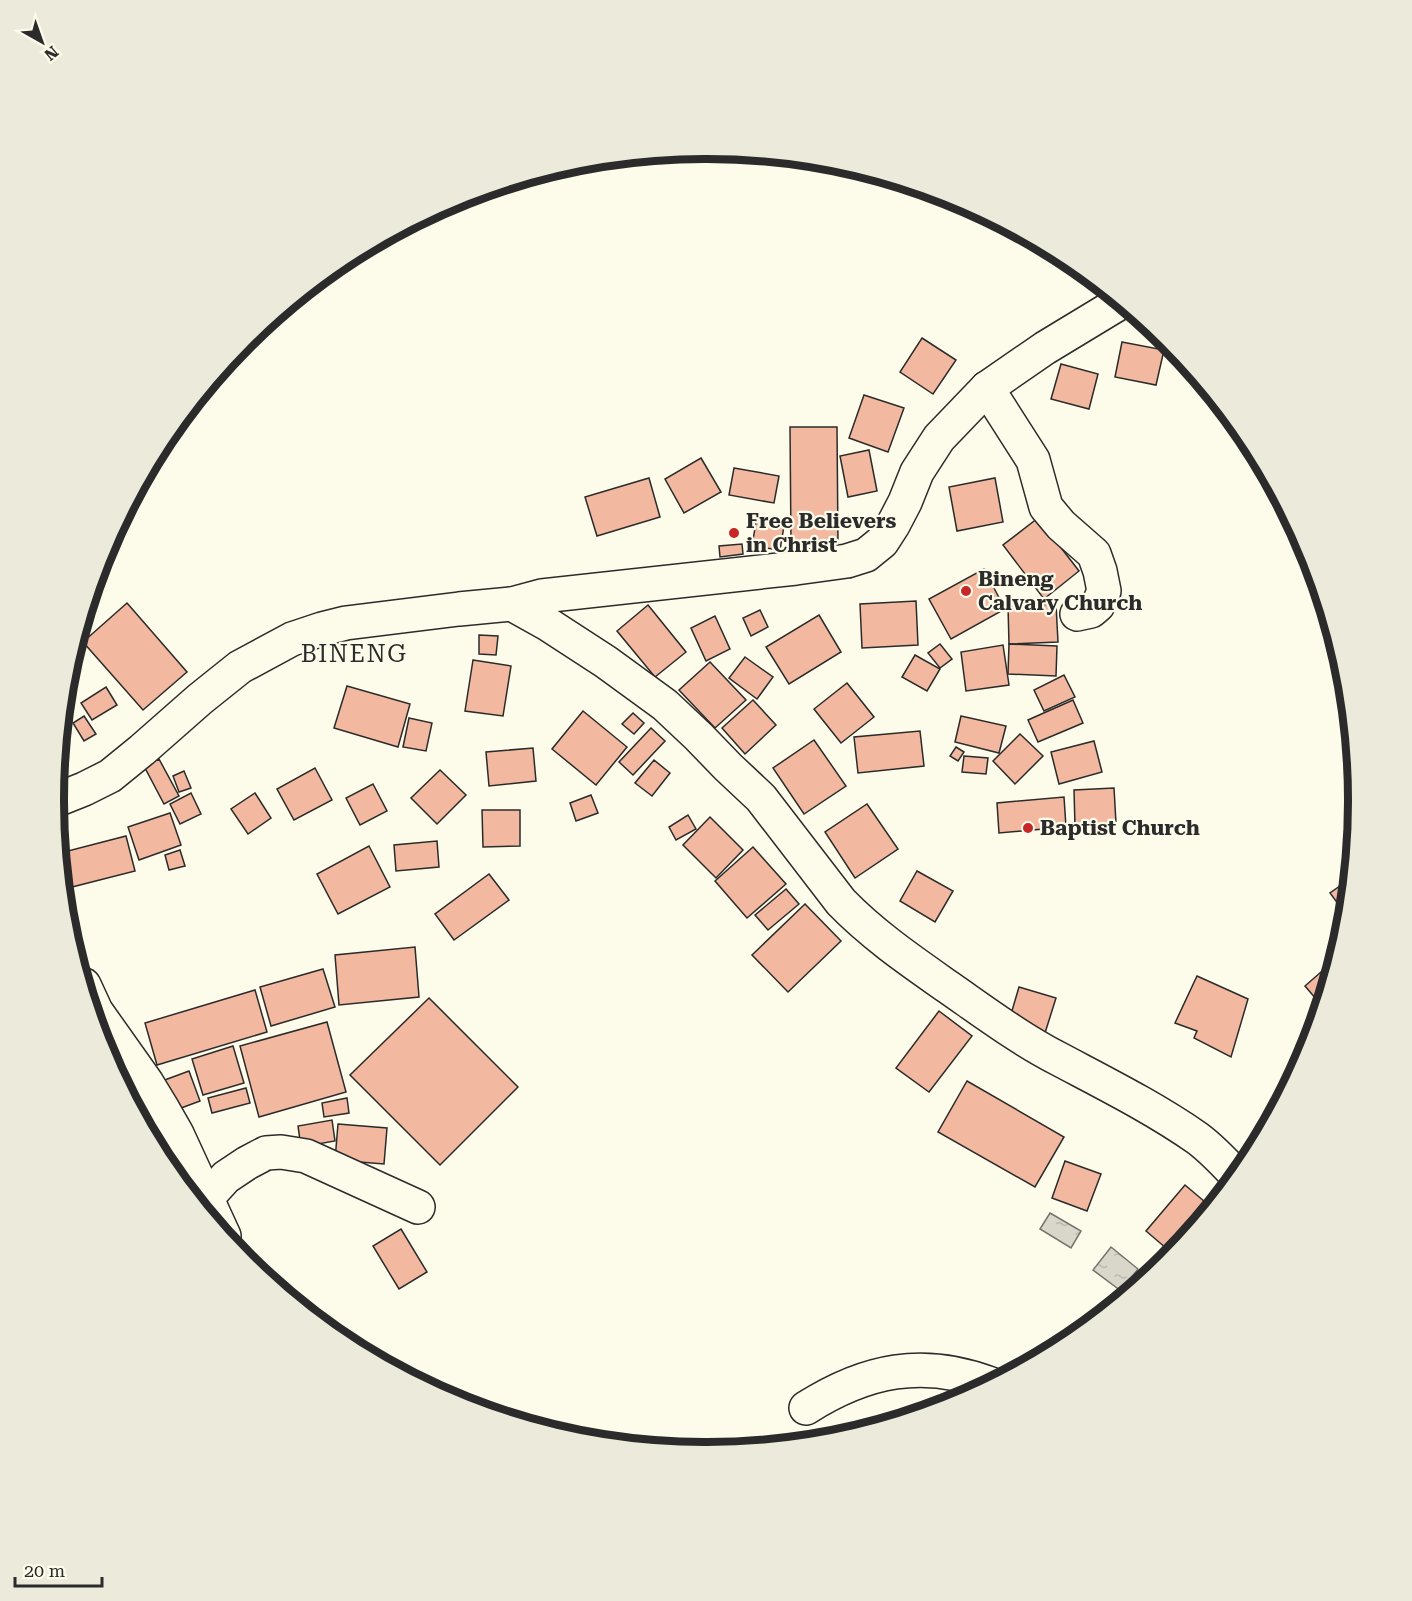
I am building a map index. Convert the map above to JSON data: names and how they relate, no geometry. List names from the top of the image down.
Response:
{
  "districts": ["BINENG"],
  "places": ["Free Believers in Christ", "Bineng Calvary Church", "Baptist Church"],
  "scale_bar": "20 m",
  "north": "bottom right"
}
